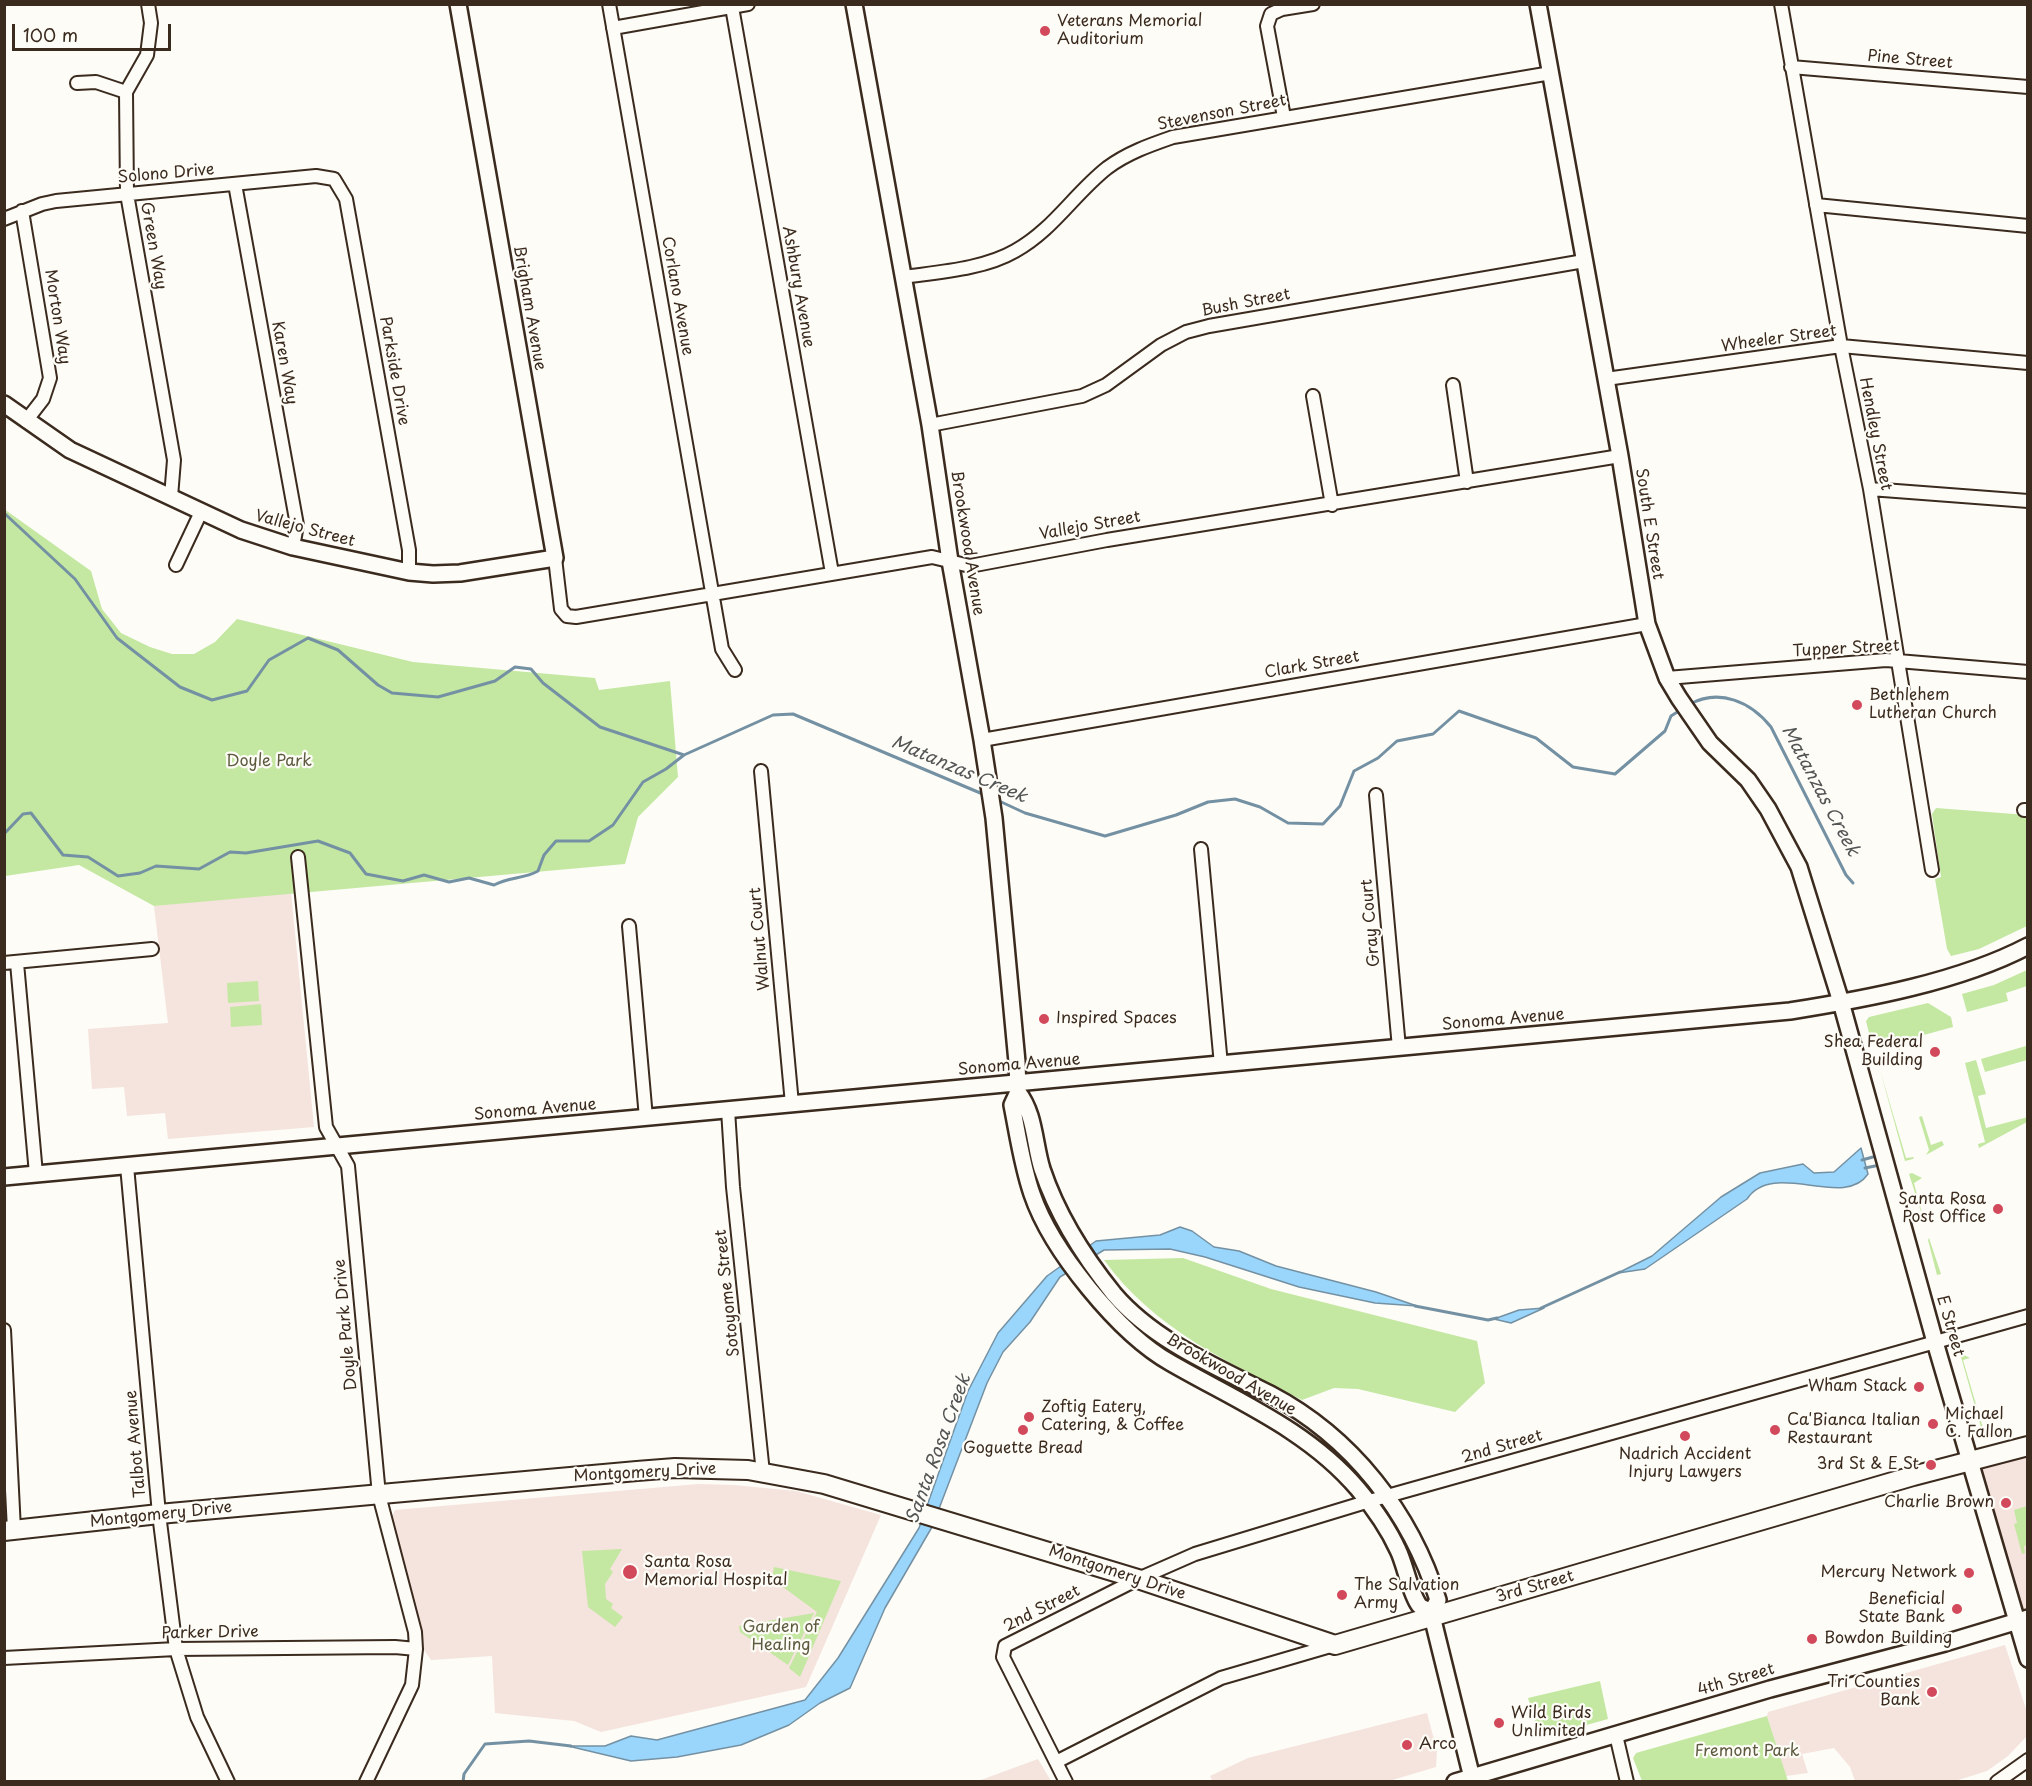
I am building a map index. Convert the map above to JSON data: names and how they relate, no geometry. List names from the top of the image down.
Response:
{
  "streets": {
    "main road": ["Montgomery Drive", "3rd Street"],
    "street": [
      "Pine Street",
      "Stevenson Street",
      "Solono Drive",
      "Green Way",
      "Ashbury Avenue",
      "Corlano Avenue",
      "Bush Street",
      "Brigham Avenue",
      "Morton Way",
      "Wheeler Street",
      "Karen Way",
      "Parkside Drive",
      "Hendley Street",
      "South E Street",
      "Vallejo Street",
      "Brookwood Avenue",
      "Tupper Street",
      "Clark Street",
      "Gray Court",
      "Walnut Court",
      "Sonoma Avenue",
      "Sotoyome Street",
      "Doyle Park Drive",
      "E Street",
      "Talbot Avenue",
      "2nd Street",
      "Parker Drive",
      "4th Street"
    ]
  },
  "crossings": [
    ["Pine Street", "Hendley Street"],
    ["Stevenson Street", "South E Street"],
    ["Stevenson Street", "Brookwood Avenue"],
    ["Solono Drive", "Green Way"],
    ["Solono Drive", "Morton Way"],
    ["Solono Drive", "Karen Way"],
    ["Solono Drive", "Parkside Drive"],
    ["Green Way", "Vallejo Street"],
    ["Ashbury Avenue", "Vallejo Street"],
    ["Corlano Avenue", "Vallejo Street"],
    ["Bush Street", "South E Street"],
    ["Bush Street", "Brookwood Avenue"],
    ["Brigham Avenue", "Vallejo Street"],
    ["Morton Way", "Vallejo Street"],
    ["Wheeler Street", "Hendley Street"],
    ["Wheeler Street", "South E Street"],
    ["Karen Way", "Vallejo Street"],
    ["Parkside Drive", "Vallejo Street"],
    ["Hendley Street", "Tupper Street"],
    ["South E Street", "Vallejo Street"],
    ["South E Street", "Tupper Street"],
    ["South E Street", "Clark Street"],
    ["South E Street", "Sonoma Avenue"],
    ["South E Street", "E Street"],
    ["Vallejo Street", "Brookwood Avenue"],
    ["Brookwood Avenue", "Clark Street"],
    ["Brookwood Avenue", "Sonoma Avenue"],
    ["Brookwood Avenue", "2nd Street"],
    ["Brookwood Avenue", "3rd Street"],
    ["Brookwood Avenue", "4th Street"],
    ["Gray Court", "Sonoma Avenue"],
    ["Walnut Court", "Sonoma Avenue"],
    ["Sonoma Avenue", "Sotoyome Street"],
    ["Sonoma Avenue", "Doyle Park Drive"],
    ["Sonoma Avenue", "E Street"],
    ["Sonoma Avenue", "Talbot Avenue"],
    ["Sotoyome Street", "Montgomery Drive"],
    ["Doyle Park Drive", "Montgomery Drive"],
    ["Doyle Park Drive", "Parker Drive"],
    ["E Street", "2nd Street"],
    ["E Street", "3rd Street"],
    ["E Street", "4th Street"],
    ["Talbot Avenue", "Montgomery Drive"],
    ["Talbot Avenue", "Parker Drive"],
    ["2nd Street", "Montgomery Drive"],
    ["2nd Street", "3rd Street"],
    ["Montgomery Drive", "3rd Street"]
  ],
  "water": ["Matanzas Creek", "Santa Rosa Creek"],
  "parks": ["Doyle Park", "Garden of Healing", "Fremont Park"],
  "places": [
    "Veterans Memorial Auditorium",
    "Bethlehem Lutheran Church",
    "Inspired Spaces",
    "Shea Federal Building",
    "Santa Rosa Post Office",
    "Wham Stack",
    "Zoftig Eatery, Catering, & Coffee",
    "Michael C. Fallon",
    "Goguette Bread",
    "Ca'Bianca Italian Restaurant",
    "Nadrich Accident Injury Lawyers",
    "3rd St & E St",
    "Charlie Brown",
    "Santa Rosa Memorial Hospital",
    "Mercury Network",
    "The Salvation Army",
    "Beneficial State Bank",
    "Bowdon Building",
    "Tri Counties Bank",
    "Wild Birds Unlimited",
    "Arco"
  ],
  "scale_bar": "100 m"
}
